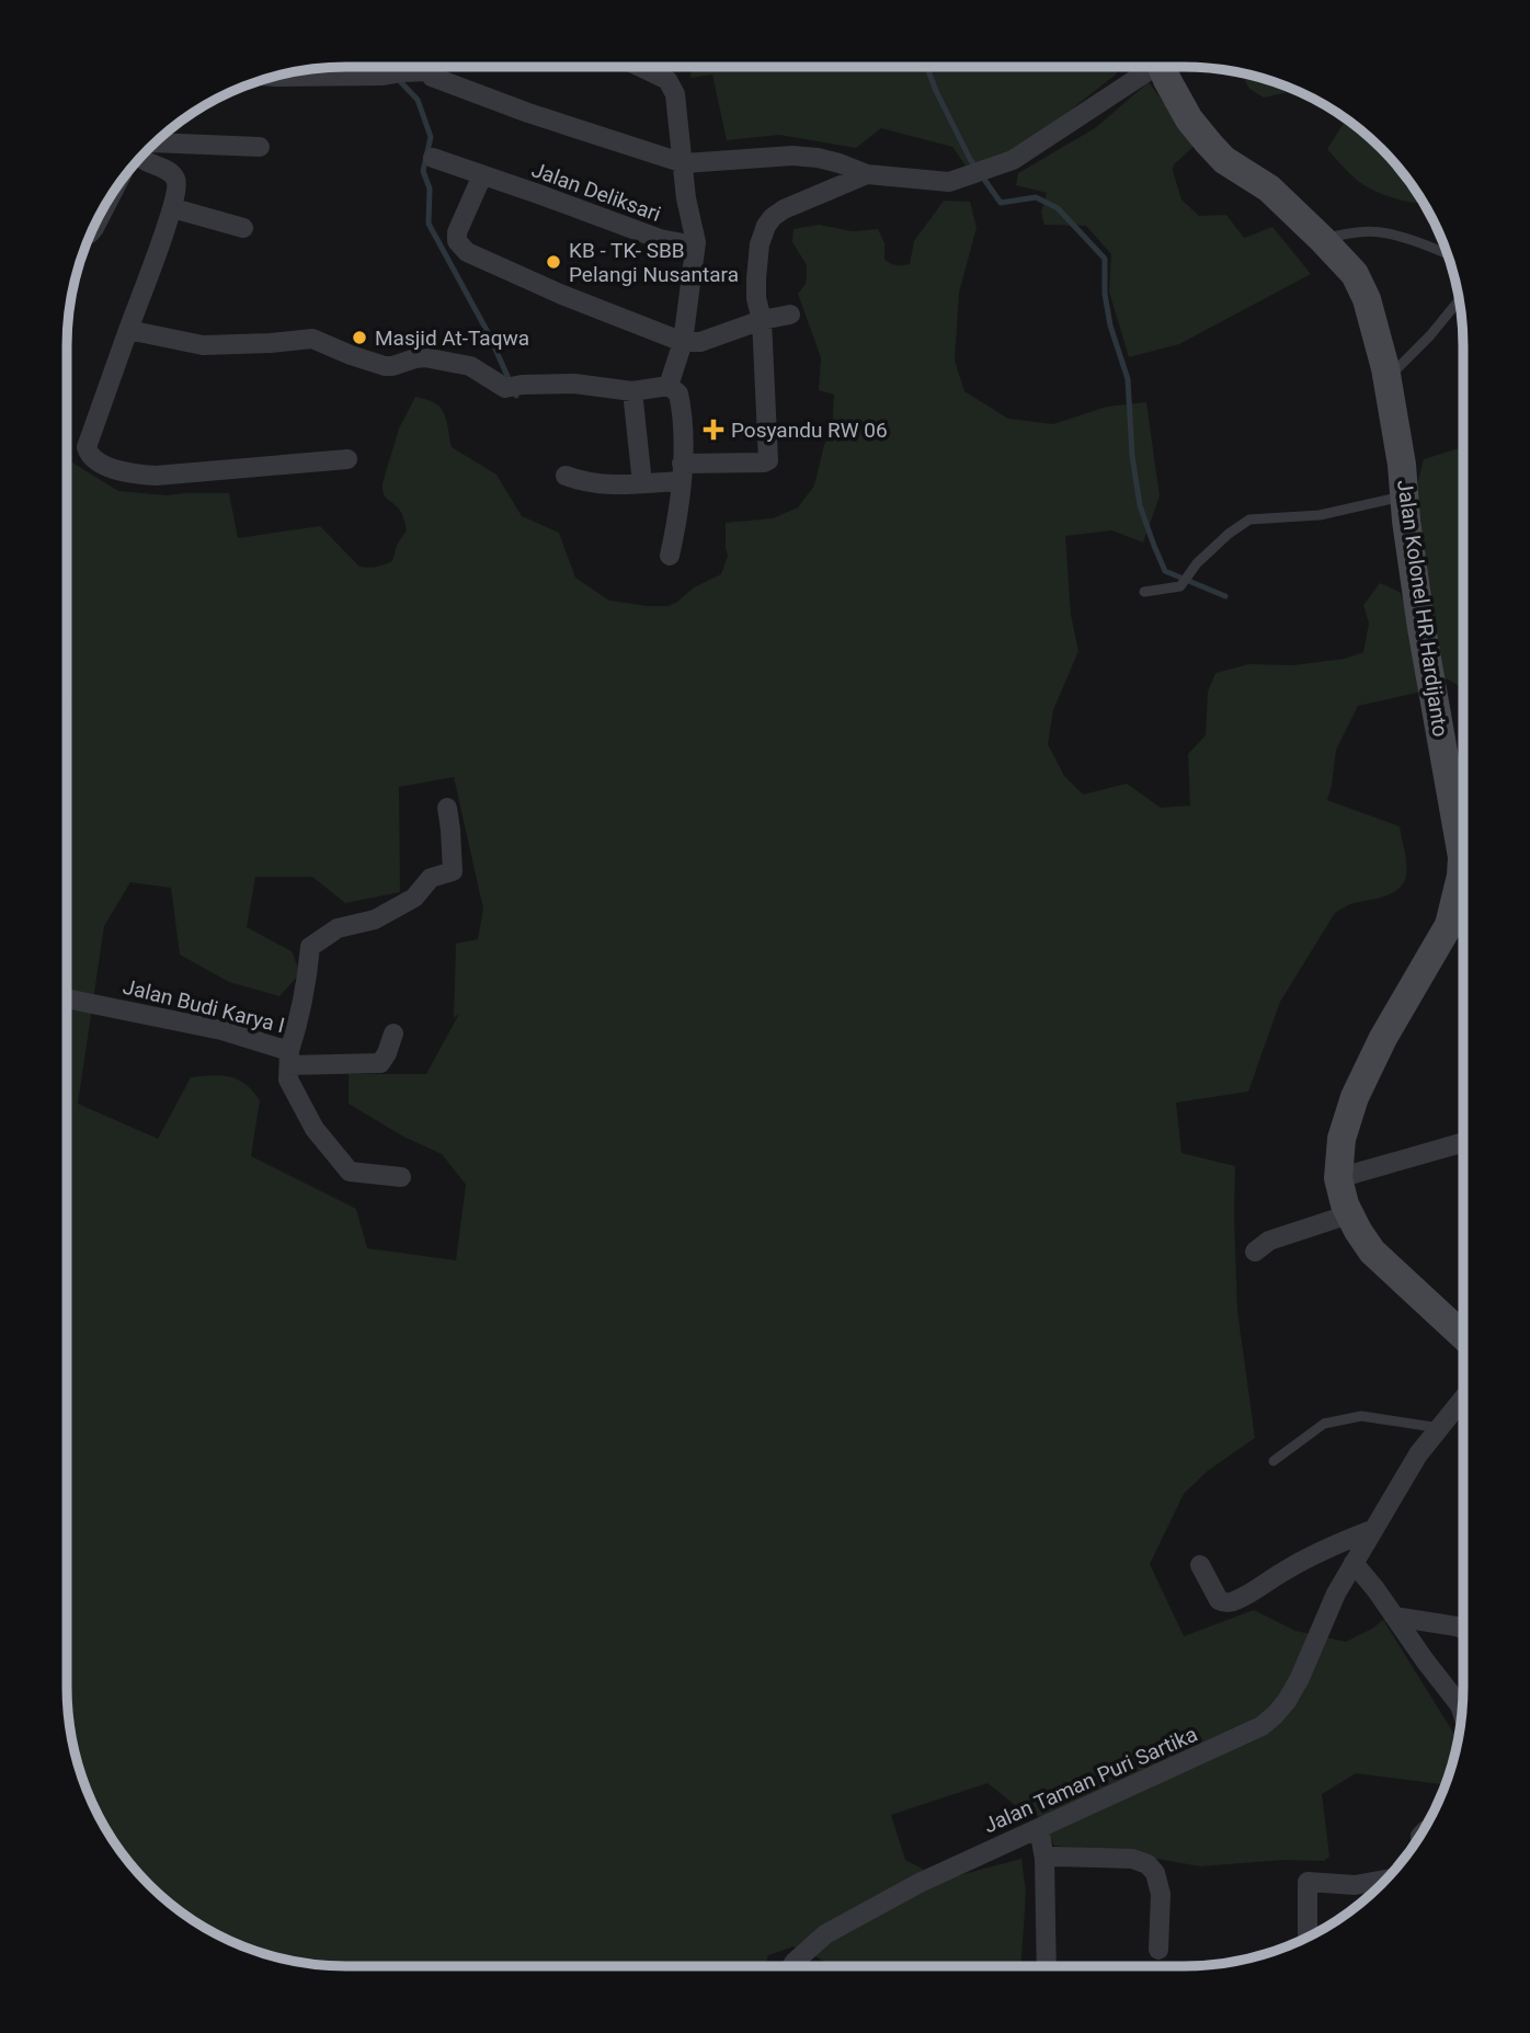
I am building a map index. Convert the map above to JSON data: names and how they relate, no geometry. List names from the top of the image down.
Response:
{
  "streets": {
    "main road": ["Jalan Kolonel HR Hardijanto"],
    "street": ["Jalan Deliksari", "Jalan Budi Karya I", "Jalan Taman Puri Sartika"]
  },
  "places": {
    "other": ["KB - TK- SBB Pelangi Nusantara", "Masjid At-Taqwa"],
    "health": ["Posyandu RW 06"]
  }
}
